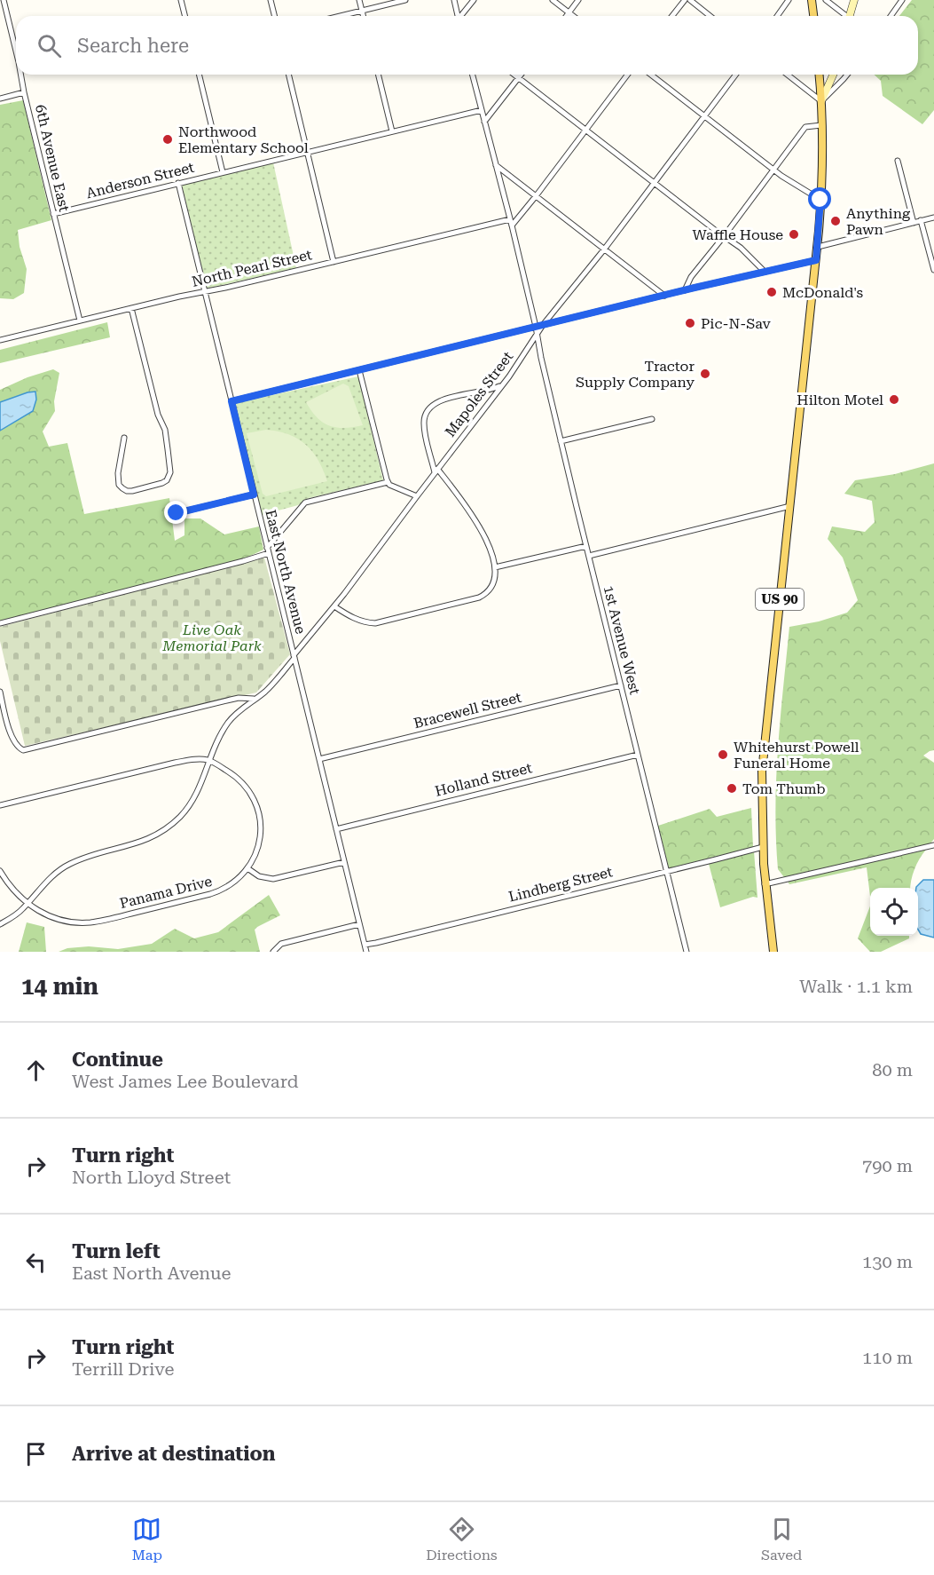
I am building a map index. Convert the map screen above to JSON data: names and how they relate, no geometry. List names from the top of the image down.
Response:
{
  "streets": {
    "main road": ["US 90"],
    "street": [
      "6th Avenue East",
      "Anderson Street",
      "North Pearl Street",
      "Mapoles Street",
      "East North Avenue",
      "1st Avenue West",
      "Bracewell Street",
      "Holland Street",
      "Lindberg Street",
      "Panama Drive"
    ]
  },
  "crossings": [
    ["6th Avenue East", "Anderson Street"],
    ["6th Avenue East", "North Pearl Street"],
    ["Anderson Street", "East North Avenue"],
    ["Anderson Street", "1st Avenue West"],
    ["North Pearl Street", "East North Avenue"],
    ["North Pearl Street", "1st Avenue West"],
    ["Mapoles Street", "East North Avenue"],
    ["Mapoles Street", "1st Avenue West"],
    ["Mapoles Street", "Panama Drive"],
    ["East North Avenue", "Bracewell Street"],
    ["East North Avenue", "Holland Street"],
    ["East North Avenue", "Lindberg Street"],
    ["US 90", "Lindberg Street"],
    ["1st Avenue West", "Bracewell Street"],
    ["1st Avenue West", "Holland Street"],
    ["1st Avenue West", "Lindberg Street"]
  ],
  "parks": ["Live Oak Memorial Park"],
  "places": [
    "Northwood Elementary School",
    "Anything Pawn",
    "Waffle House",
    "McDonald's",
    "Pic-N-Sav",
    "Tractor Supply Company",
    "Hilton Motel",
    "Whitehurst Powell Funeral Home",
    "Tom Thumb"
  ],
  "page": {
    "search": "Search here",
    "heading": ["14 min", "Walk · 1.1 km"],
    "list": [
      ["Continue", "West James Lee Boulevard", "80 m"],
      ["Turn right", "North Lloyd Street", "790 m"],
      ["Turn left", "East North Avenue", "130 m"],
      ["Turn right", "Terrill Drive", "110 m"],
      "Arrive at destination"
    ],
    "nav": ["Map", "Directions", "Saved"]
  }
}
